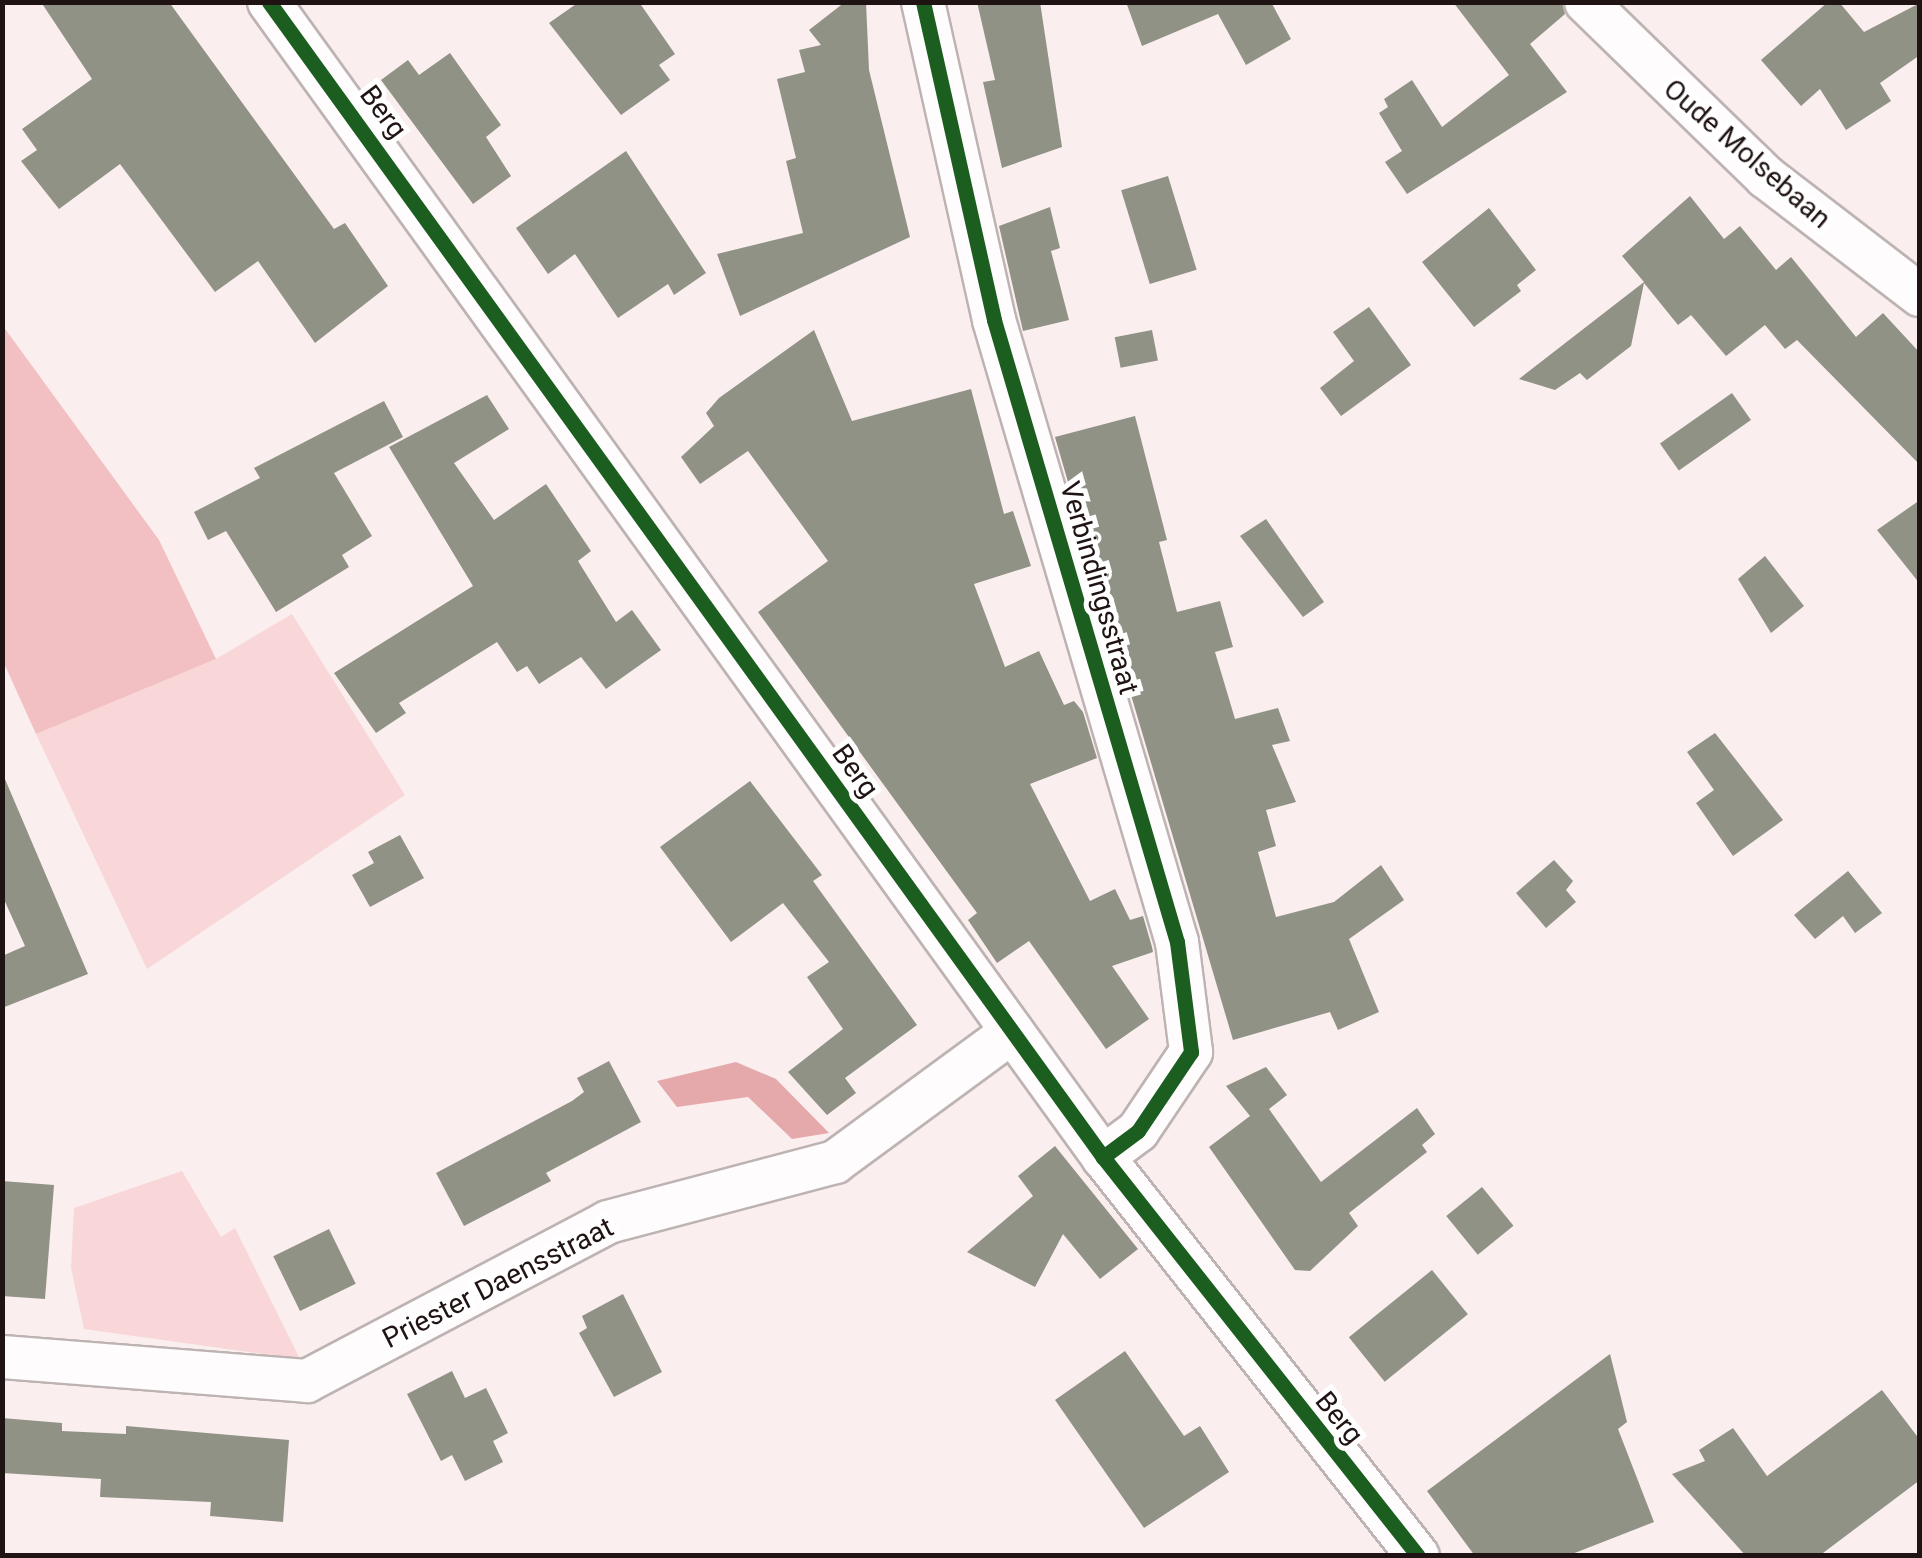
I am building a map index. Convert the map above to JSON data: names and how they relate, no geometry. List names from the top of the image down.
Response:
{
  "streets": {
    "street": [
      "Berg",
      "Oude Molsebaan",
      "Verbindingsstraat",
      "Priester Daensstraat"
    ]
  },
  "crossings": [
    ["Berg", "Verbindingsstraat"],
    ["Berg", "Priester Daensstraat"]
  ]
}
